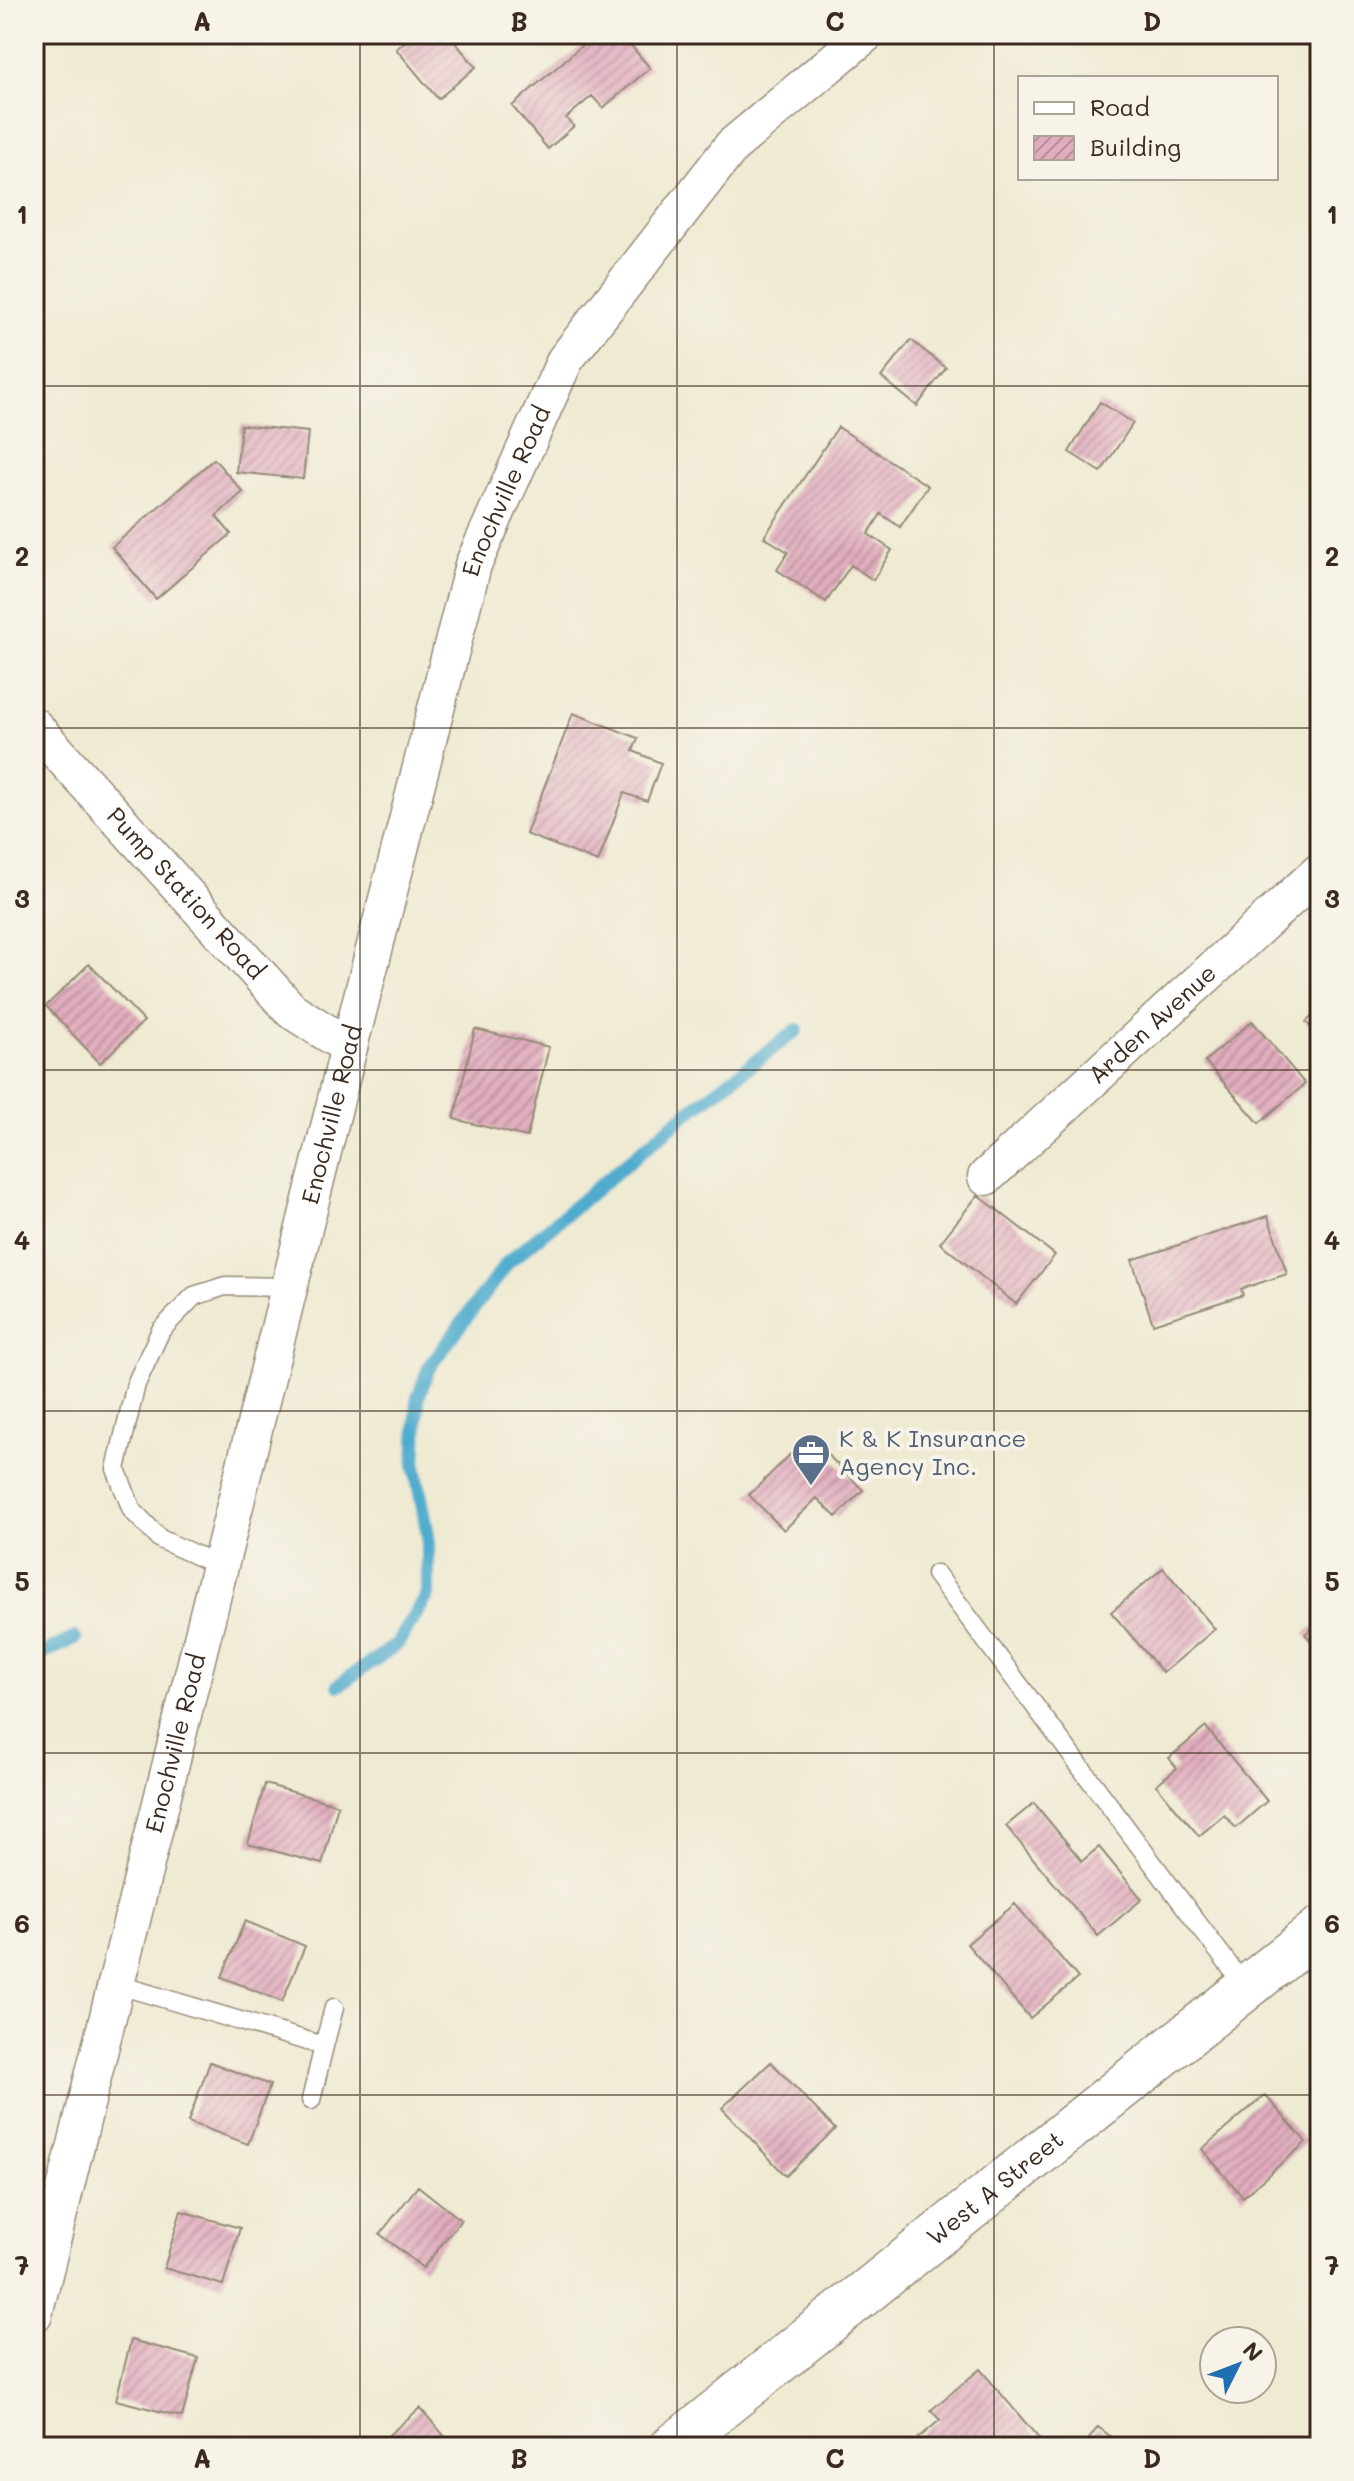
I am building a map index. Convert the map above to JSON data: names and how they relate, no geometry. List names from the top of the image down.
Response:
{
  "streets": {
    "street": [
      "Enochville Road",
      "Pump Station Road",
      "Arden Avenue",
      "West A Street"
    ]
  },
  "crossings": [
    ["Enochville Road", "Pump Station Road"]
  ],
  "places": {
    "office": ["K & K Insurance Agency Inc."]
  },
  "legend": ["Road", "Building"],
  "north": "top right",
  "grid": {
    "columns": [
      "A",
      "B",
      "C",
      "D"
    ],
    "rows": [
      "1",
      "2",
      "3",
      "4",
      "5",
      "6",
      "7"
    ]
  }
}
